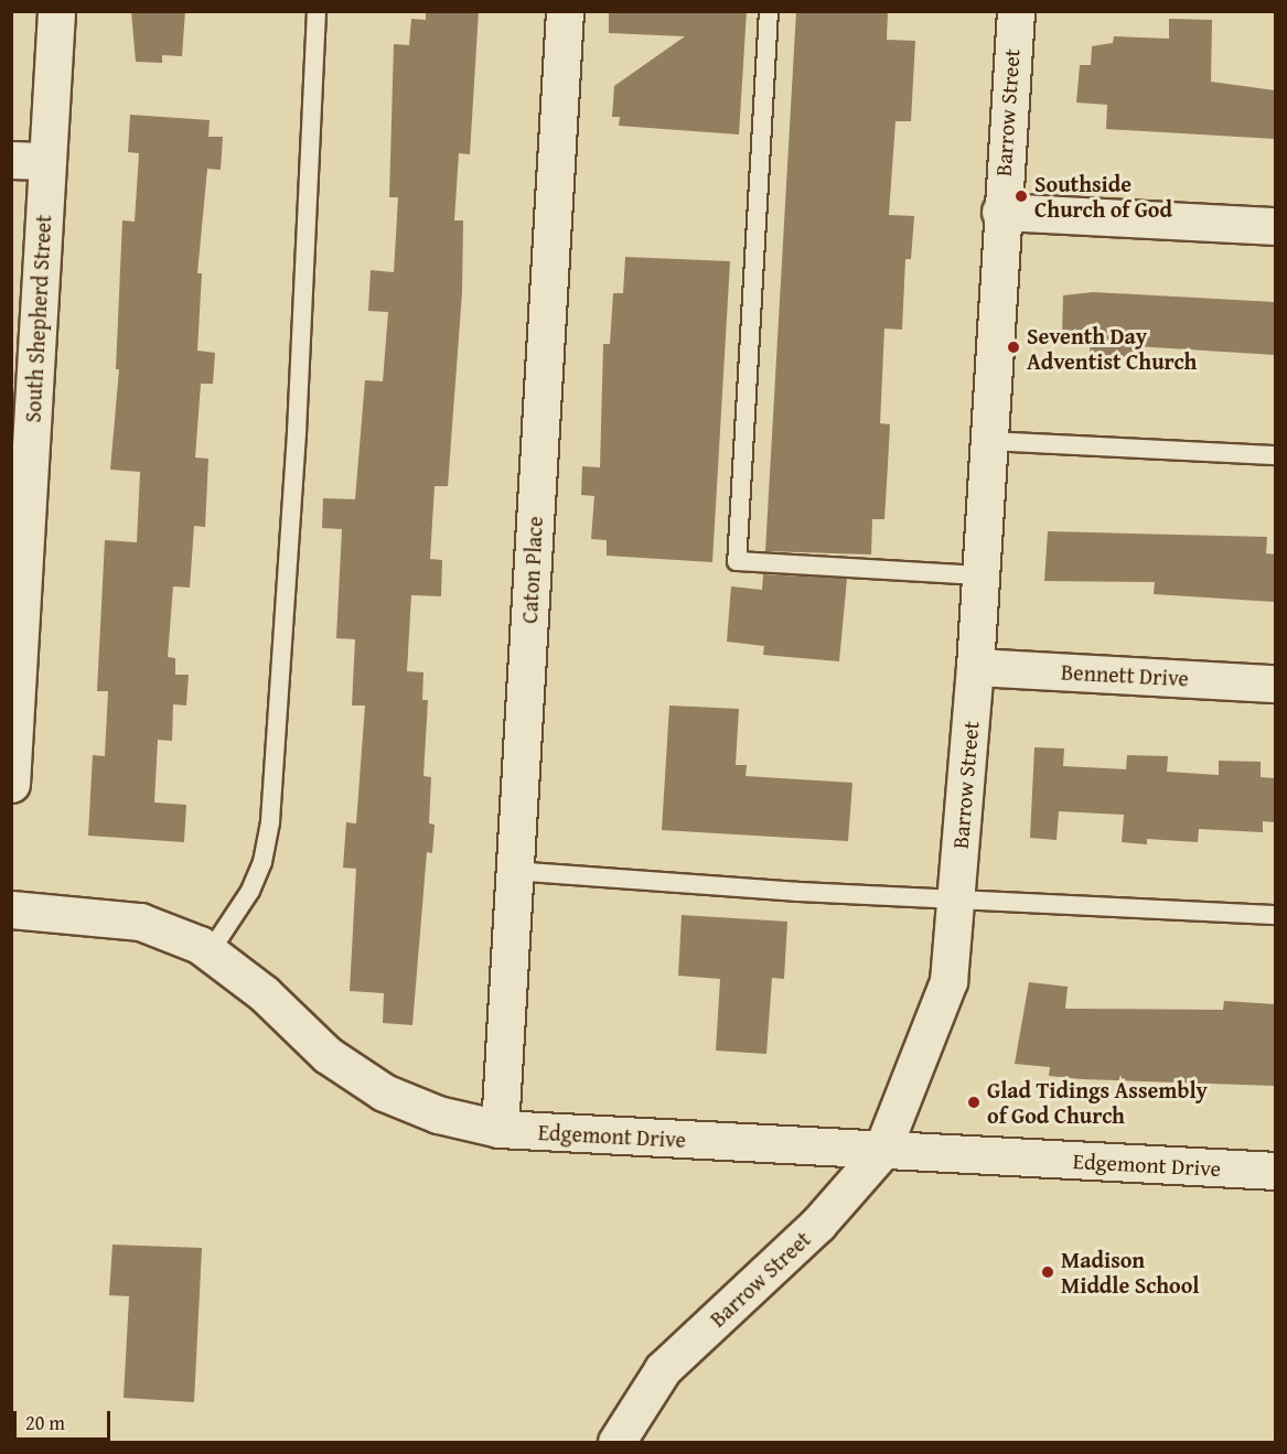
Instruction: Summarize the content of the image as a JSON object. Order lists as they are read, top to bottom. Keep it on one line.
{"streets":{"street":["Barrow Street","South Shepherd Street","Caton Place","Bennett Drive","Edgemont Drive"]},"crossings":[["Barrow Street","Bennett Drive"],["Barrow Street","Edgemont Drive"],["Caton Place","Edgemont Drive"]],"places":["Southside Church of God","Seventh Day Adventist Church","Glad Tidings Assembly of God Church","Madison Middle School"],"scale_bar":"20 m"}
